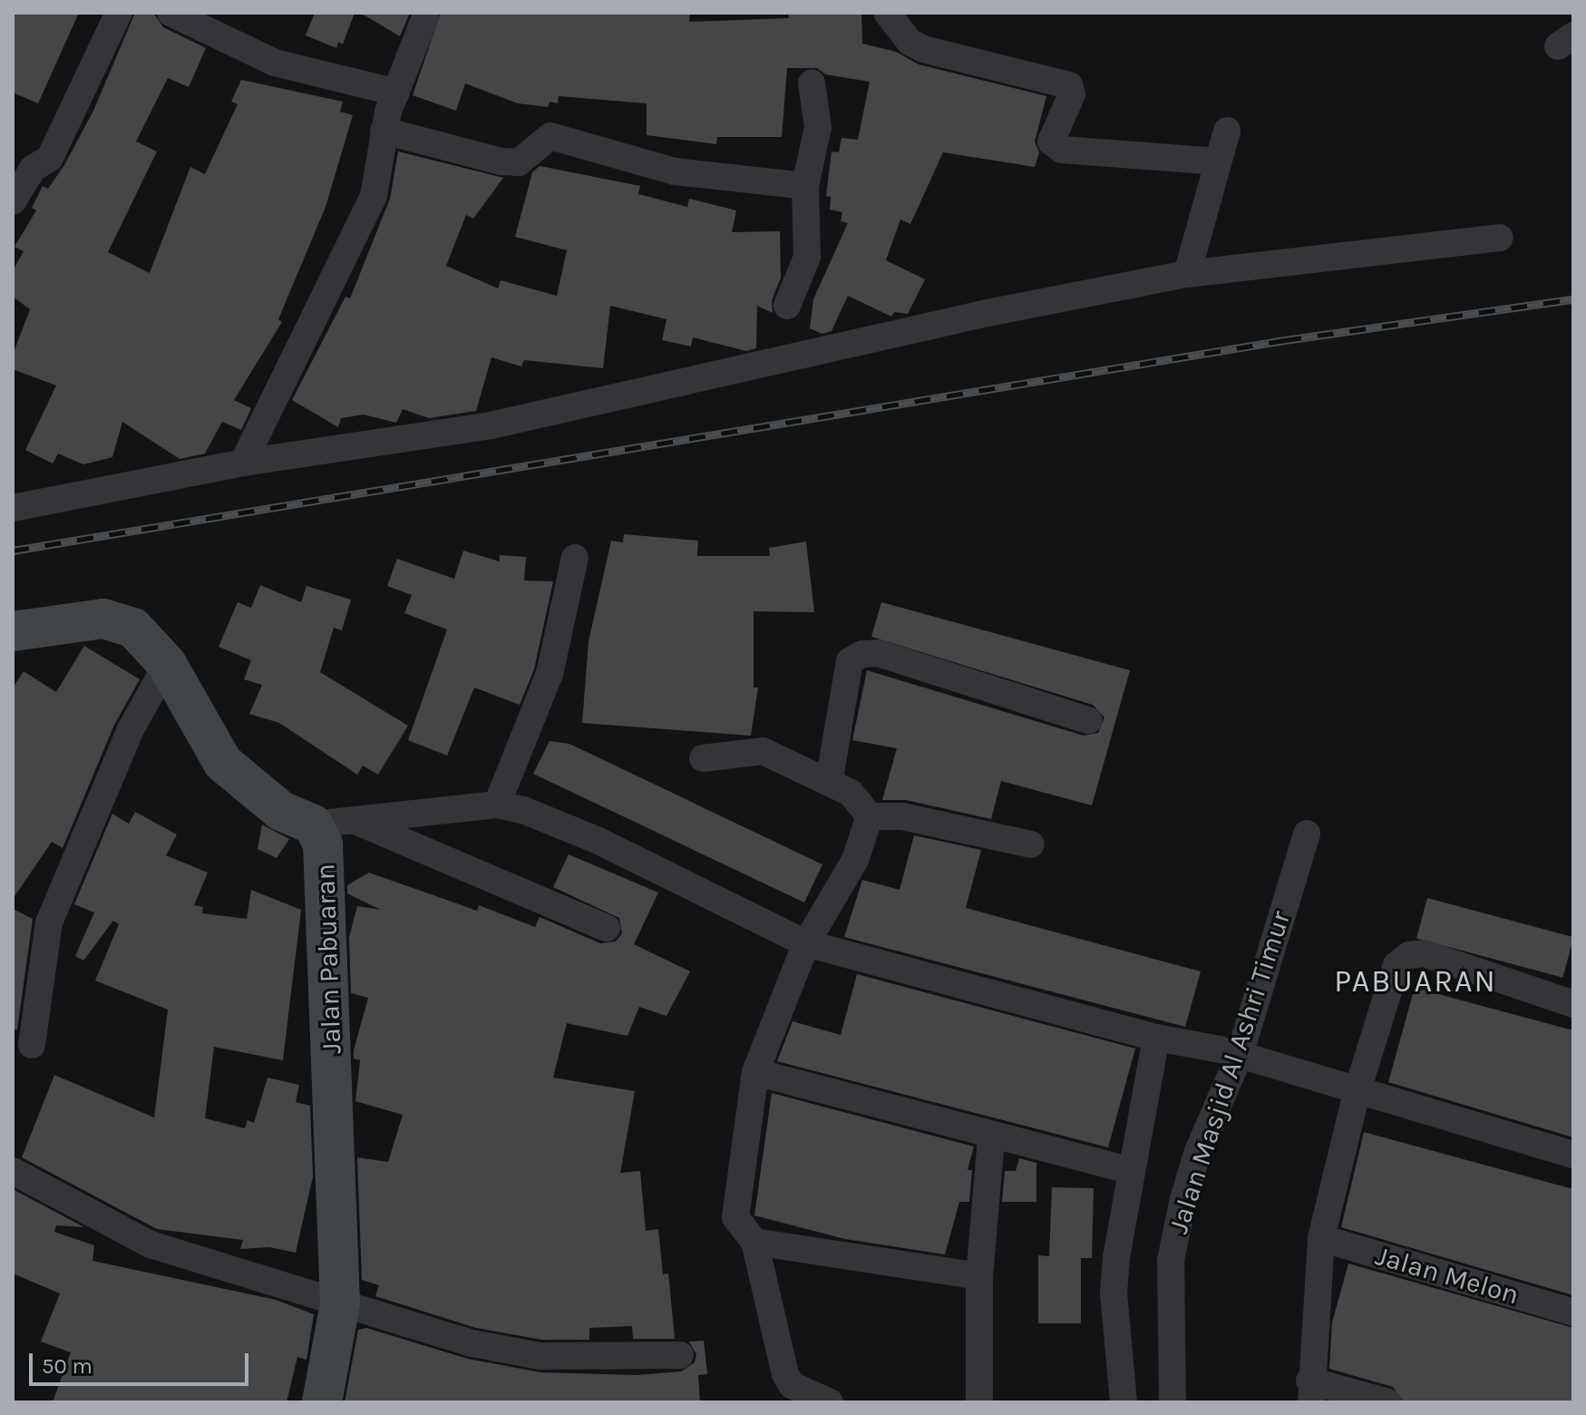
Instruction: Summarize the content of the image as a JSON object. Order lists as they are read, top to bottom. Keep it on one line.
{"streets":{"street":["Jalan Pabuaran","Jalan Masjid Al Ashri Timur","Jalan Melon"]},"districts":["PABUARAN"],"scale_bar":"50 m"}
